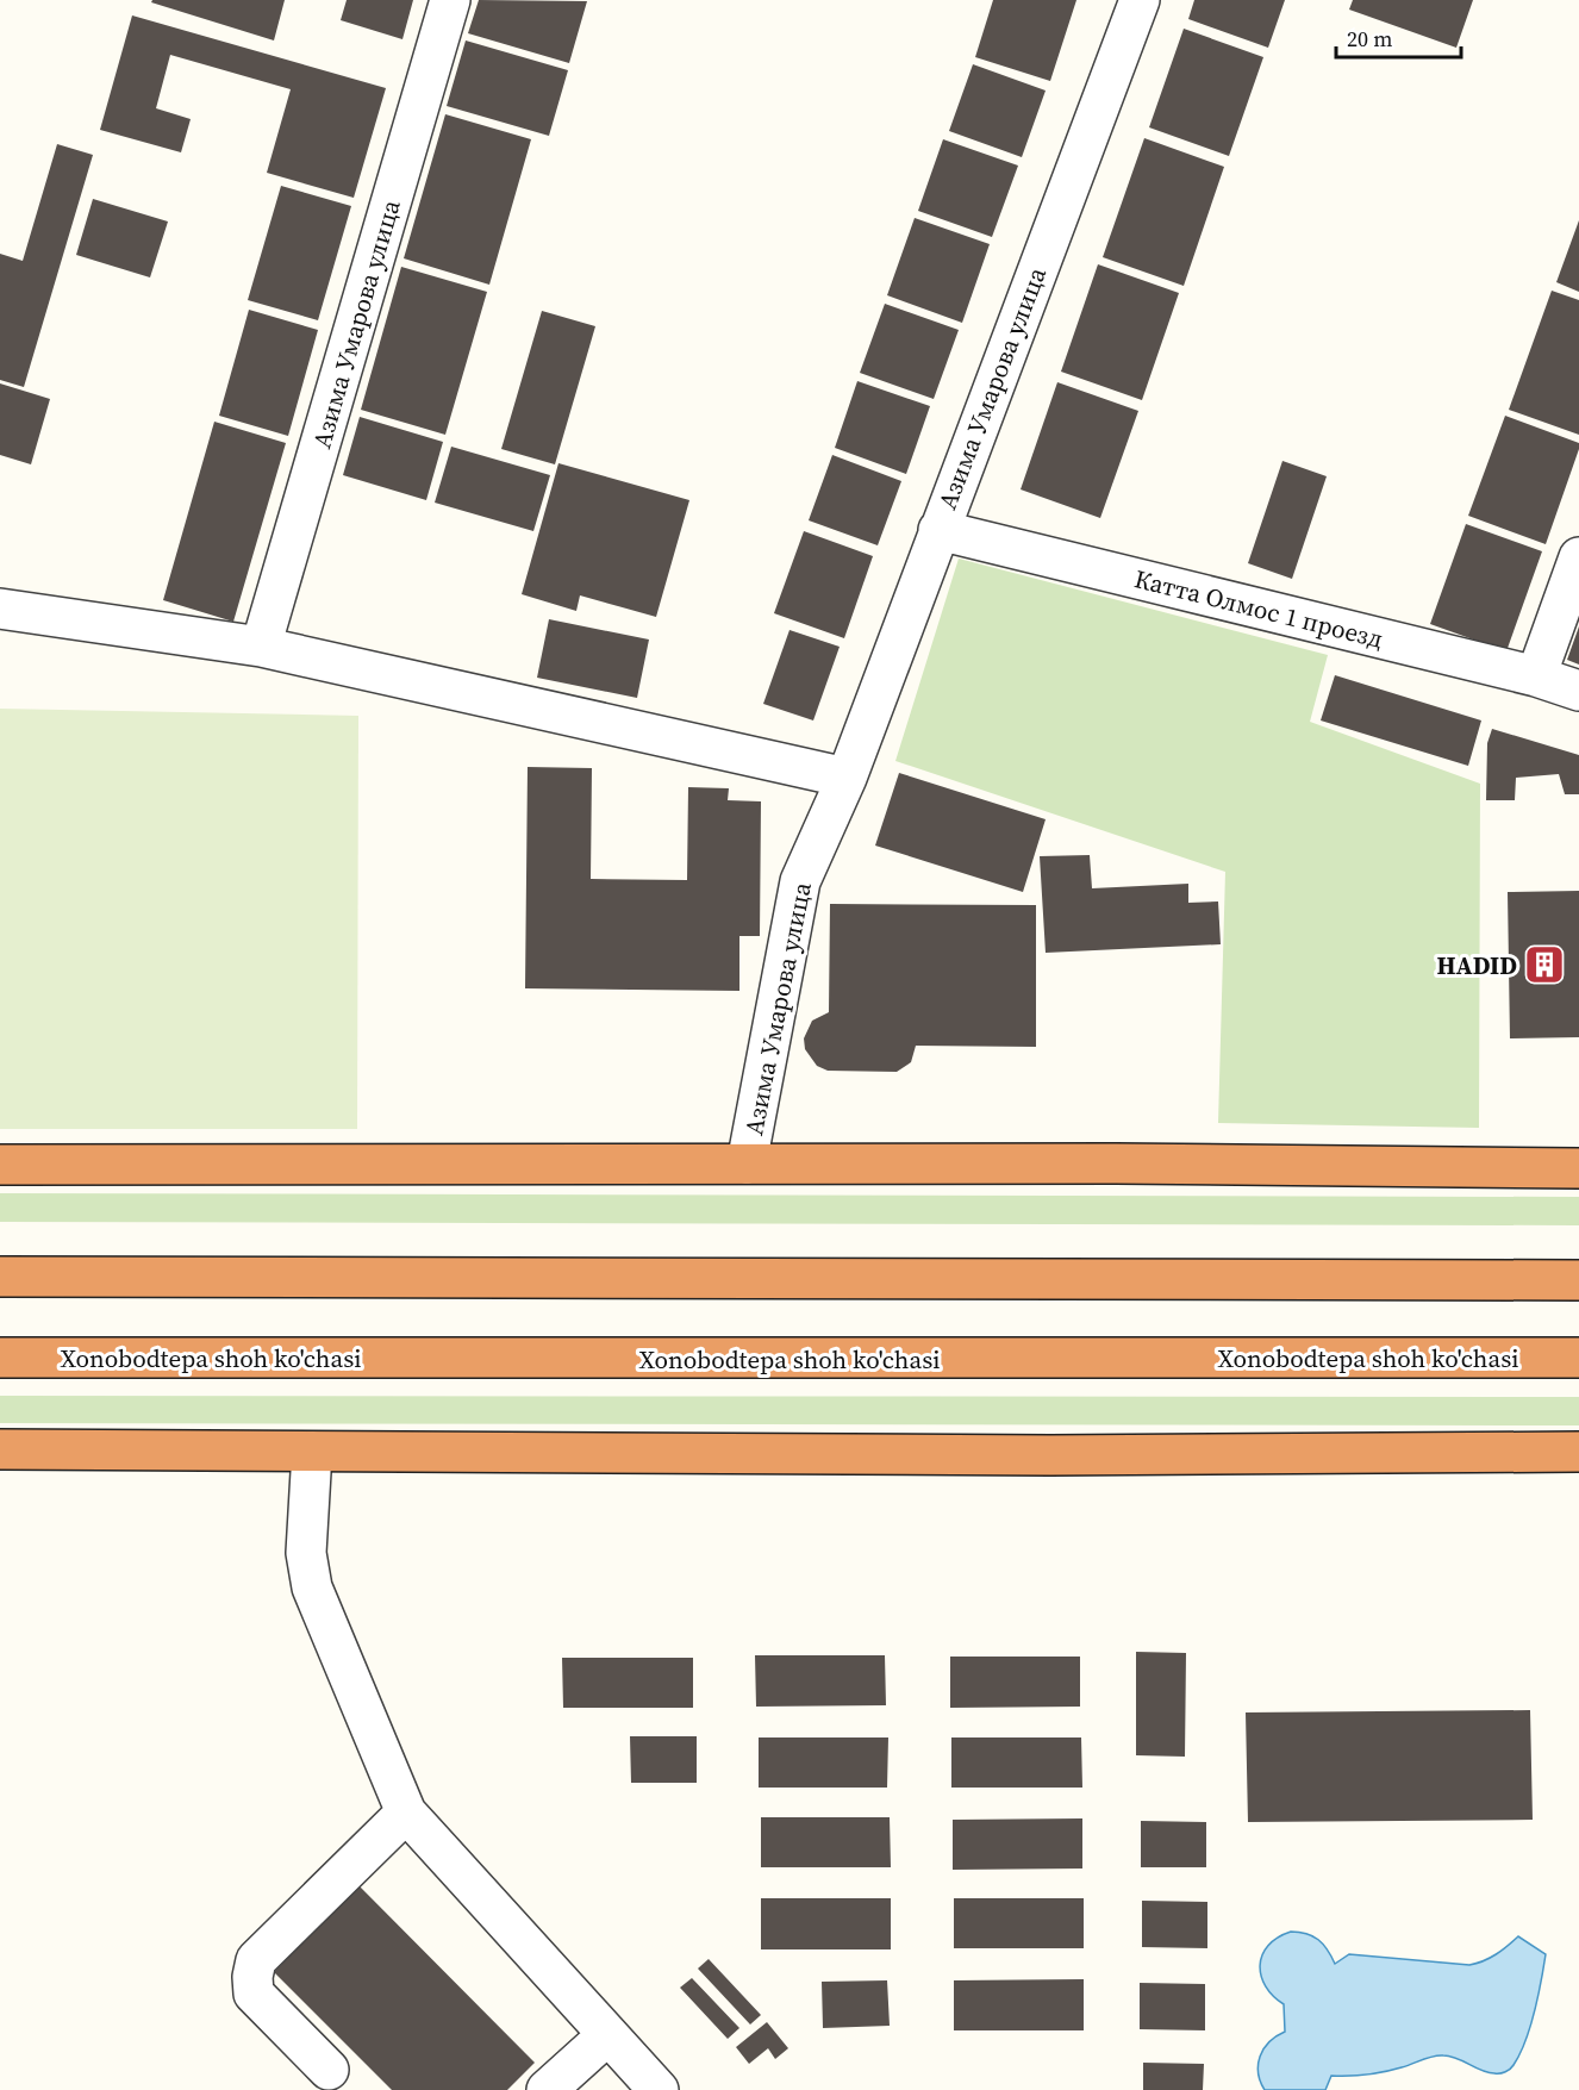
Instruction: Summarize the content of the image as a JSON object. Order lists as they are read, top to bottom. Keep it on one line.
{"streets":{"highway":["Xonobodtepa shoh ko'chasi"],"street":["Азима Умарова улица","Катта Олмос 1 проезд"]},"crossings":[["Азима Умарова улица","Катта Олмос 1 проезд"]],"places":{"building":["HADID"]},"scale_bar":"20 m"}
